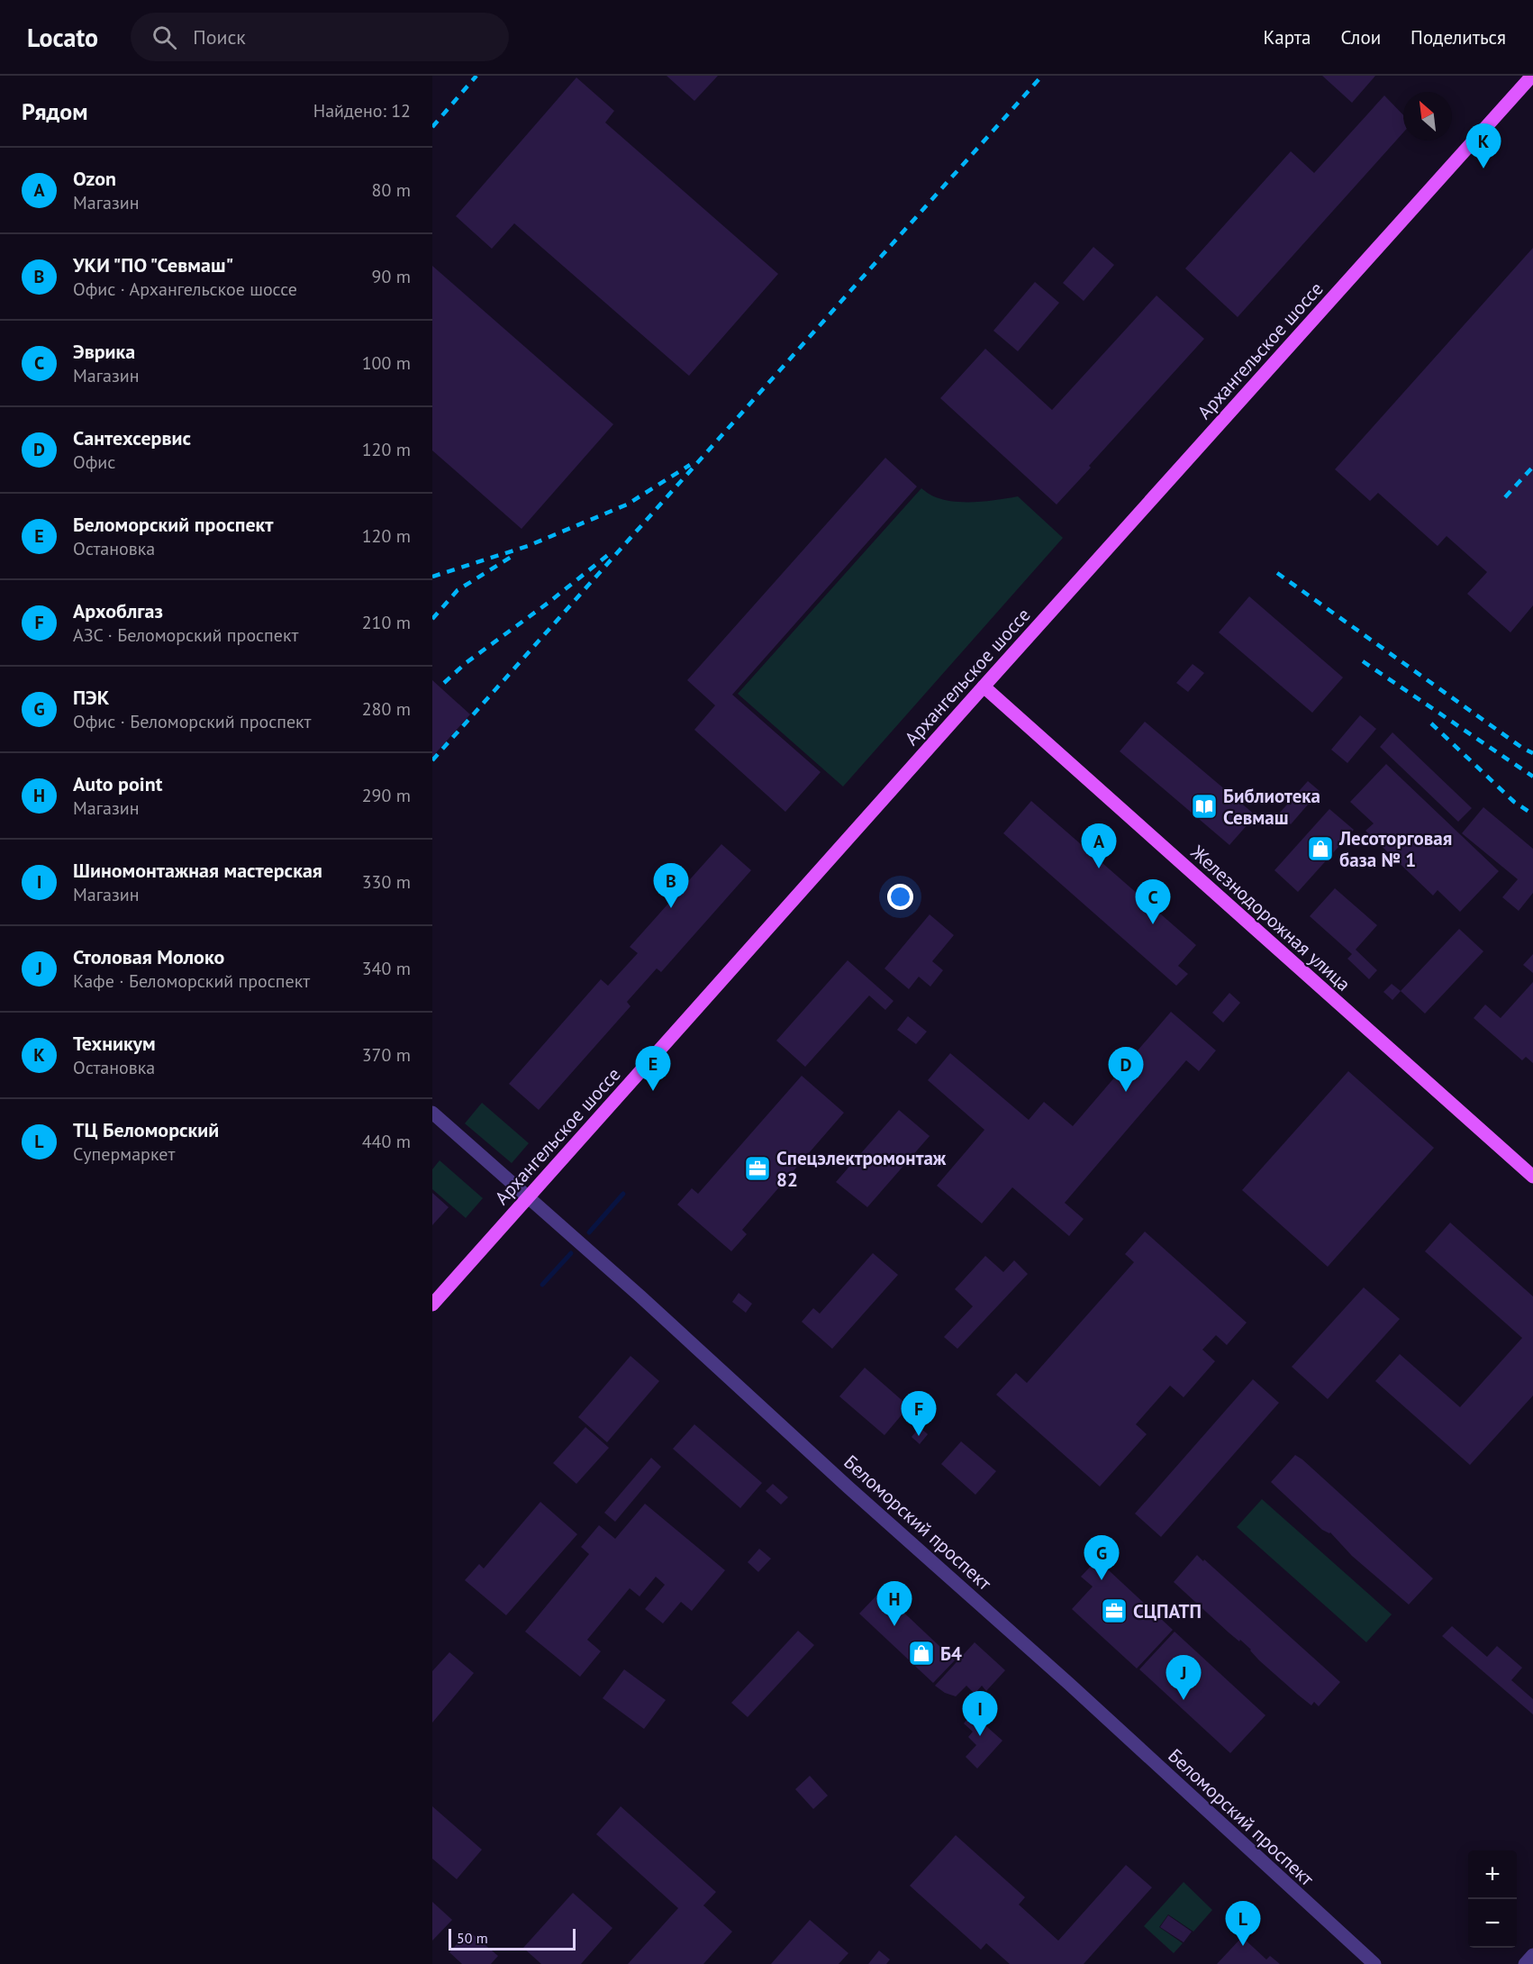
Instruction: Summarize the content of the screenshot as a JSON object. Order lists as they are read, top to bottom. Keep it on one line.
{"streets":{"main road":["Архангельское шоссе","Железнодорожная улица"],"street":["Беломорский проспект"]},"crossings":[["Архангельское шоссе","Железнодорожная улица"],["Архангельское шоссе","Беломорский проспект"]],"places":{"library":["Библиотека Севмаш"],"shop":["Лесоторговая база № 1","Б4"],"office":["Спецэлектромонтаж 82","СЦПАТП"]},"scale_bar":"50 m","north":"top left","page":{"header":"Locato","search":"Поиск","nav":["Карта","Слои","Поделиться"],"heading":["Рядом","Найдено: 12"],"pins":["K","A","B","C","E","D","F","G","H","J","I","L"],"list":[{"mark":"A","name":"Ozon","note":"Магазин","value":"80 m"},{"mark":"B","name":"УКИ \"ПО \"Севмаш\"","note":"Офис · Архангельское шоссе","value":"90 m"},{"mark":"C","name":"Эврика","note":"Магазин","value":"100 m"},{"mark":"D","name":"Сантехсервис","note":"Офис","value":"120 m"},{"mark":"E","name":"Беломорский проспект","note":"Остановка","value":"120 m"},{"mark":"F","name":"Архоблгаз","note":"АЗС · Беломорский проспект","value":"210 m"},{"mark":"G","name":"ПЭК","note":"Офис · Беломорский проспект","value":"280 m"},{"mark":"H","name":"Auto point","note":"Магазин","value":"290 m"},{"mark":"I","name":"Шиномонтажная мастерская","note":"Магазин","value":"330 m"},{"mark":"J","name":"Столовая Молоко","note":"Кафе · Беломорский проспект","value":"340 m"},{"mark":"K","name":"Техникум","note":"Остановка","value":"370 m"},{"mark":"L","name":"ТЦ Беломорский","note":"Супермаркет","value":"440 m"}],"map_buttons":["+","−"],"scale":"50 m"}}
